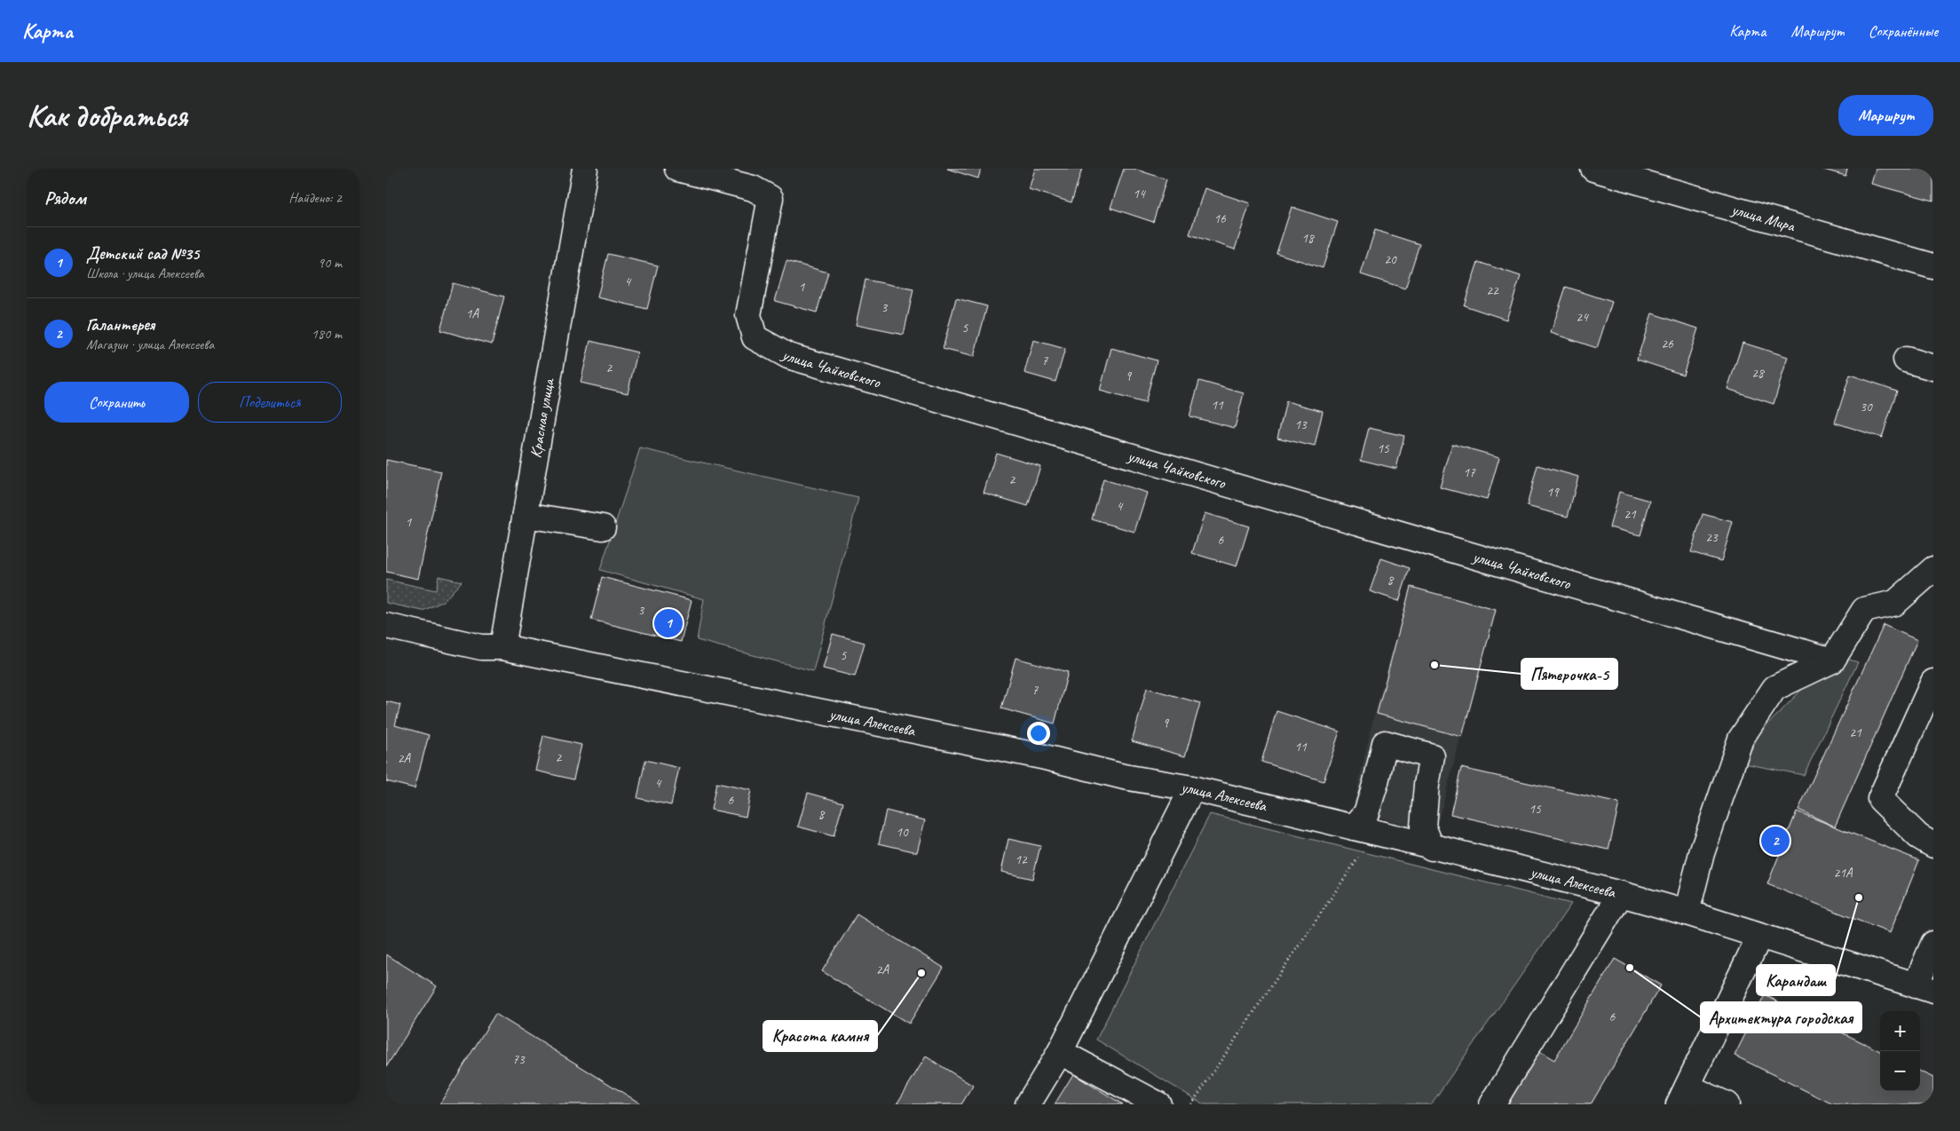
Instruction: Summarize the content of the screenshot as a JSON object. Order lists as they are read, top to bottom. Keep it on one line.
{"streets":{"street":["улица Мира","улица Чайковского","Красная улица","улица Алексеева"]},"crossings":[["Красная улица","улица Алексеева"]],"places":["Пятерочка-5","Карандаш","Архитектура городская","Красота камня"],"house_numbers":["14","16","18","20","4","1","22","3","1А","24","5","26","7","2","28","9","11","30","13","15","17","2","19","4","21","1","23","6","8","3","5","7","9","21","11","2","2А","4","6","15","8","10","12","21А","2А","6","73"],"page":{"header":"Карта","nav":["Карта","Маршрут","Сохранённые"],"buttons":["Маршрут",["Сохранить","Поделиться"]],"title":"Как добраться","heading":["Рядом","Найдено: 2"],"list":[{"mark":"1","name":"Детский сад №35","note":"Школа · улица Алексеева","value":"90 m"},{"mark":"2","name":"Галантерея","note":"Магазин · улица Алексеева","value":"180 m"}],"pins":["1","2"],"map_buttons":["+","−"]}}
